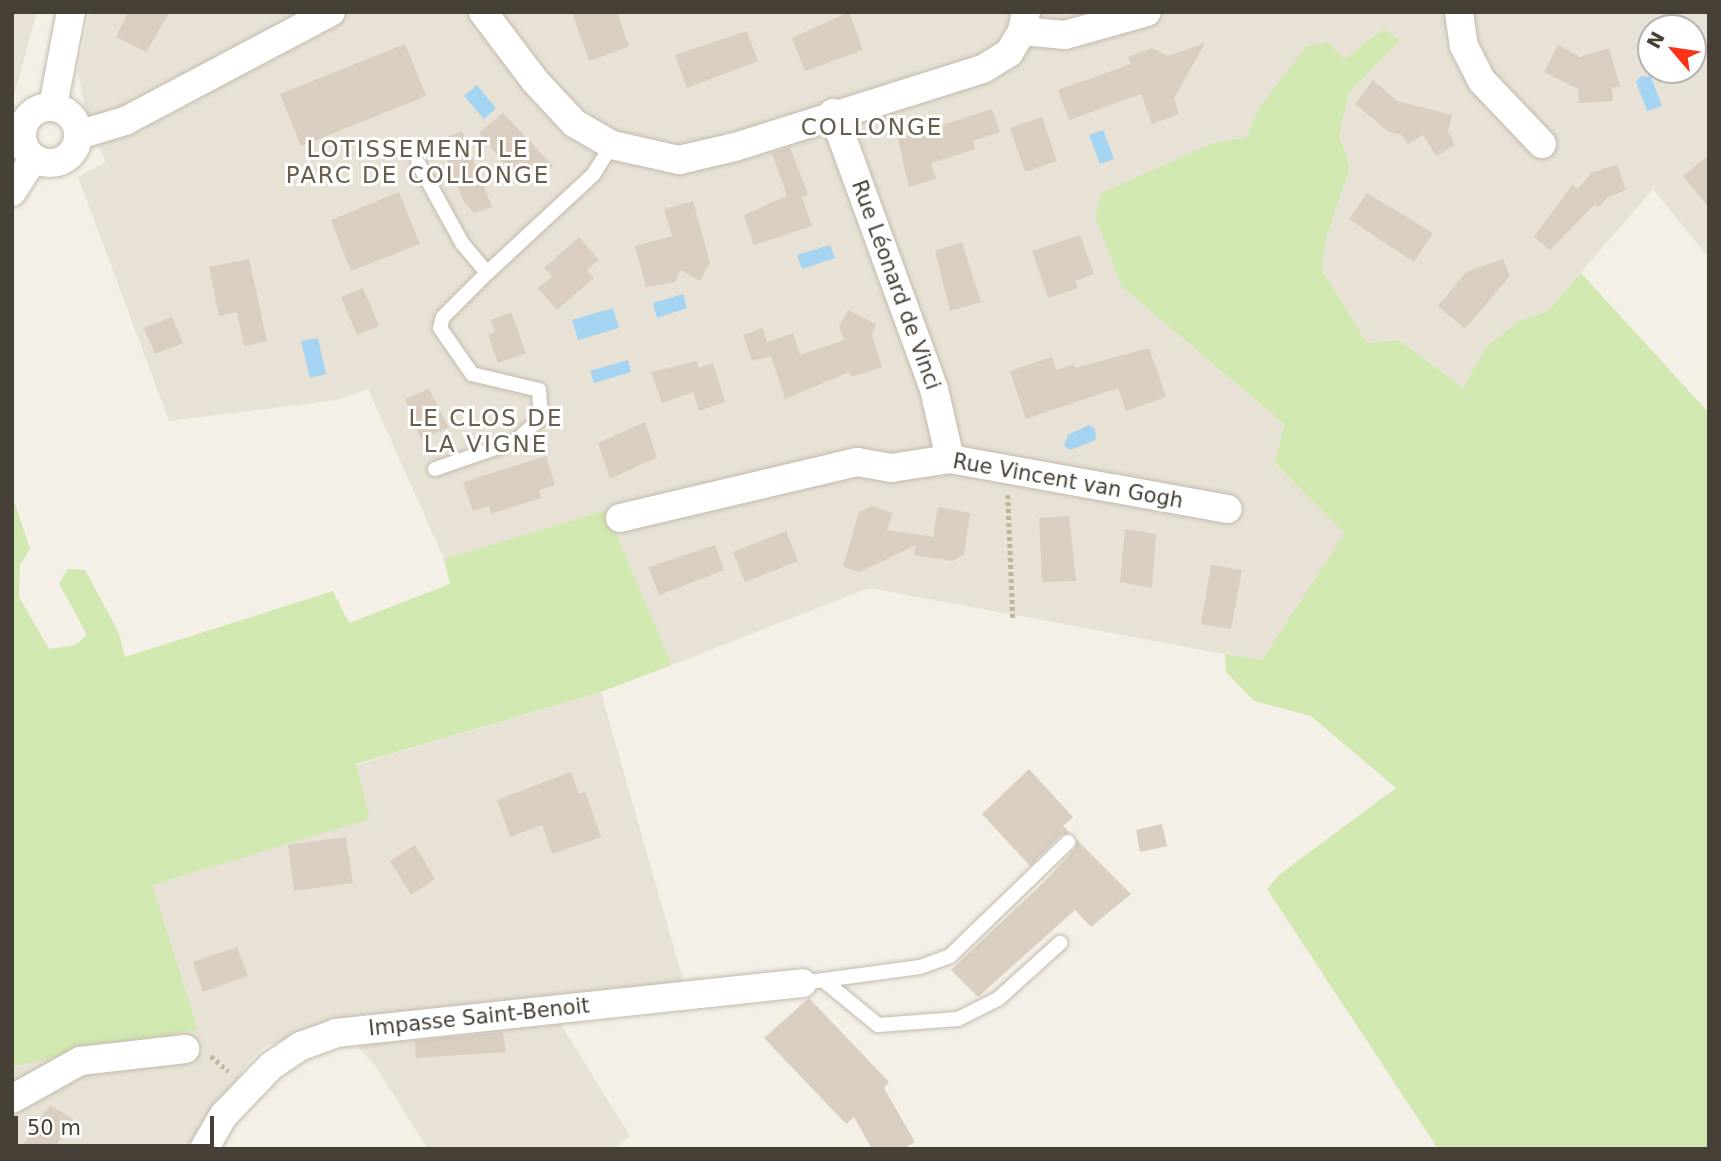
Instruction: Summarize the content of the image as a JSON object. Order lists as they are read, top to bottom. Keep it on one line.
{"streets":{"street":["Rue Léonard de Vinci","Rue Vincent van Gogh","Impasse Saint-Benoit"]},"crossings":[["Rue Léonard de Vinci","Rue Vincent van Gogh"]],"districts":["COLLONGE","LOTISSEMENT LE PARC DE COLLONGE","LE CLOS DE LA VIGNE"],"scale_bar":"50 m","north":"top left"}
